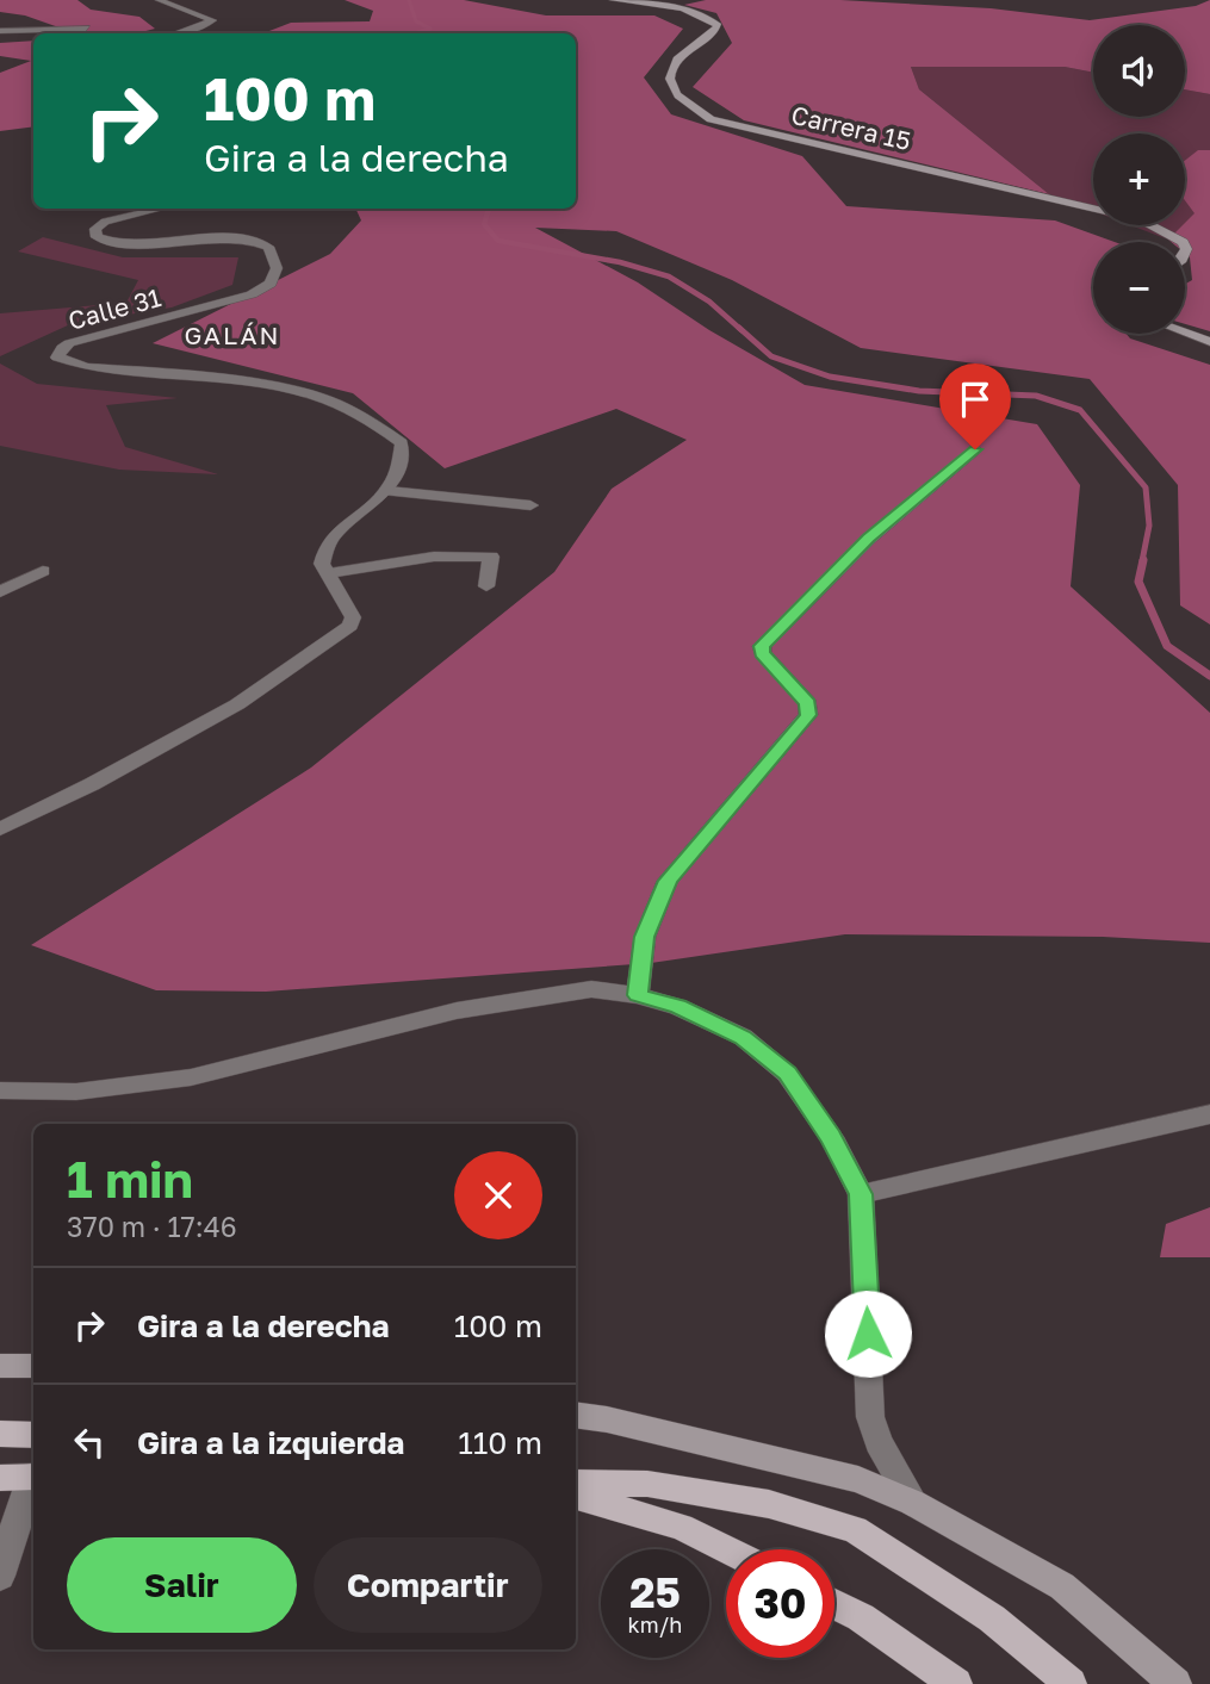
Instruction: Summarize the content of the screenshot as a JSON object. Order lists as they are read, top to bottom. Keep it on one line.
{"streets":{"main road":["Carrera 15"],"street":["Calle 31"]},"districts":["GALÁN"],"page":{"map_buttons":["+","−"],"turn":["100 m","Gira a la derecha"],"heading":["1 min","370 m · 17:46"],"list":[{"name":"Gira a la derecha","value":"100 m"},{"name":"Gira a la izquierda","value":"110 m"}],"buttons":["Salir","Compartir"],"speed":"25 km/h","limit":"30"}}
